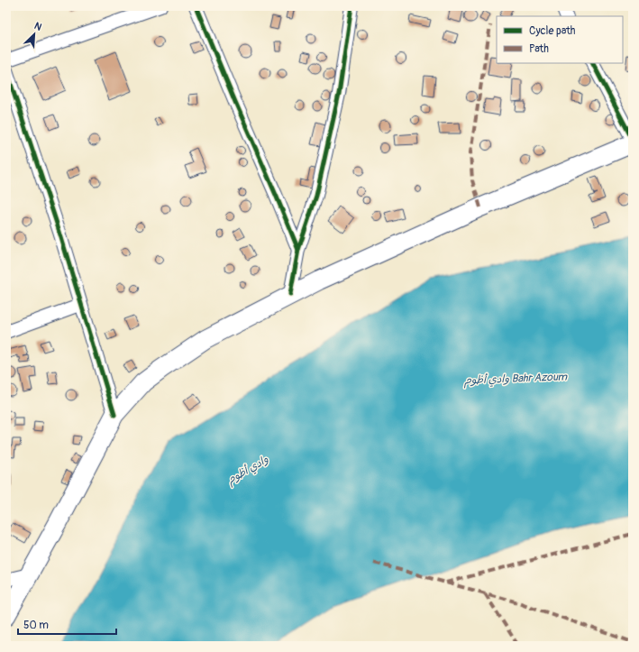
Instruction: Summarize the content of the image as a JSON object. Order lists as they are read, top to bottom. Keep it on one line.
{"water":["وادي أظوم Bahr Azoum","وادي أظوم"],"legend":["Cycle path","Path"],"scale_bar":"50 m","north":"top right"}
